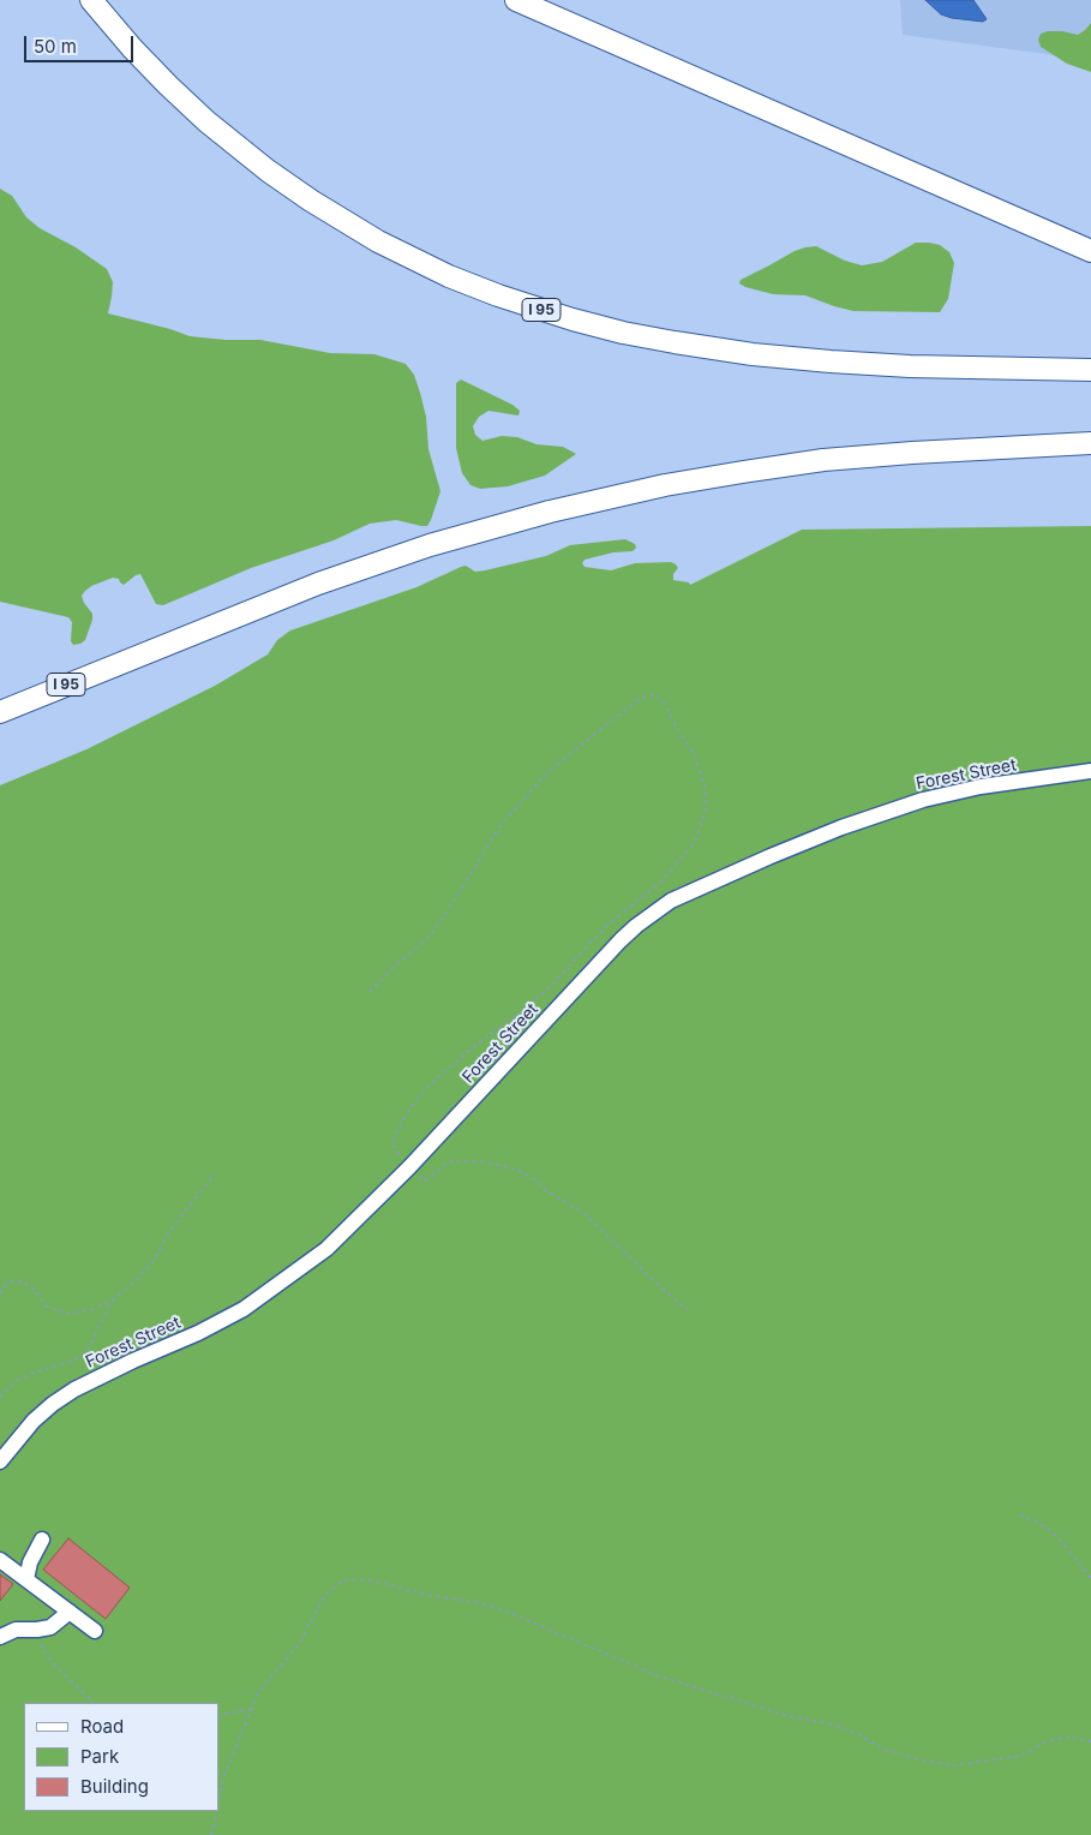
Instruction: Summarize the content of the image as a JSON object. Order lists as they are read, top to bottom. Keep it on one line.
{"streets":{"highway":["I 95"],"street":["Forest Street"]},"legend":["Road","Park","Building"],"scale_bar":"50 m"}
